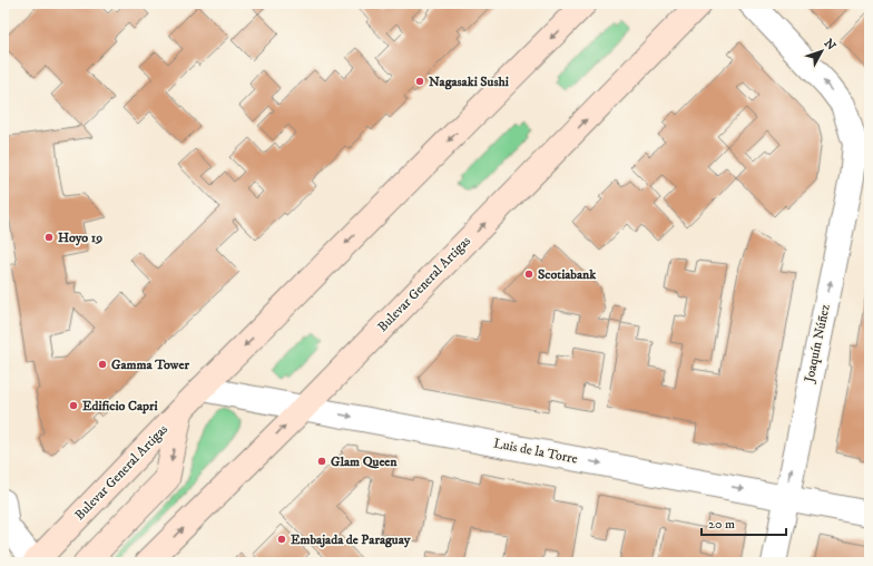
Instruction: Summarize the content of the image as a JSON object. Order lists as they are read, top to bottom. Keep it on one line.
{"streets":{"main road":["Bulevar General Artigas"],"street":["Joaquín Núñez","Luis de la Torre"]},"crossings":[["Bulevar General Artigas","Luis de la Torre"],["Joaquín Núñez","Luis de la Torre"]],"one_way":["Joaquín Núñez","Luis de la Torre"],"places":["Nagasaki Sushi","Hoyo 19","Scotiabank","Gamma Tower","Edificio Capri","Glam Queen","Embajada de Paraguay"],"scale_bar":"20 m","north":"top right"}
